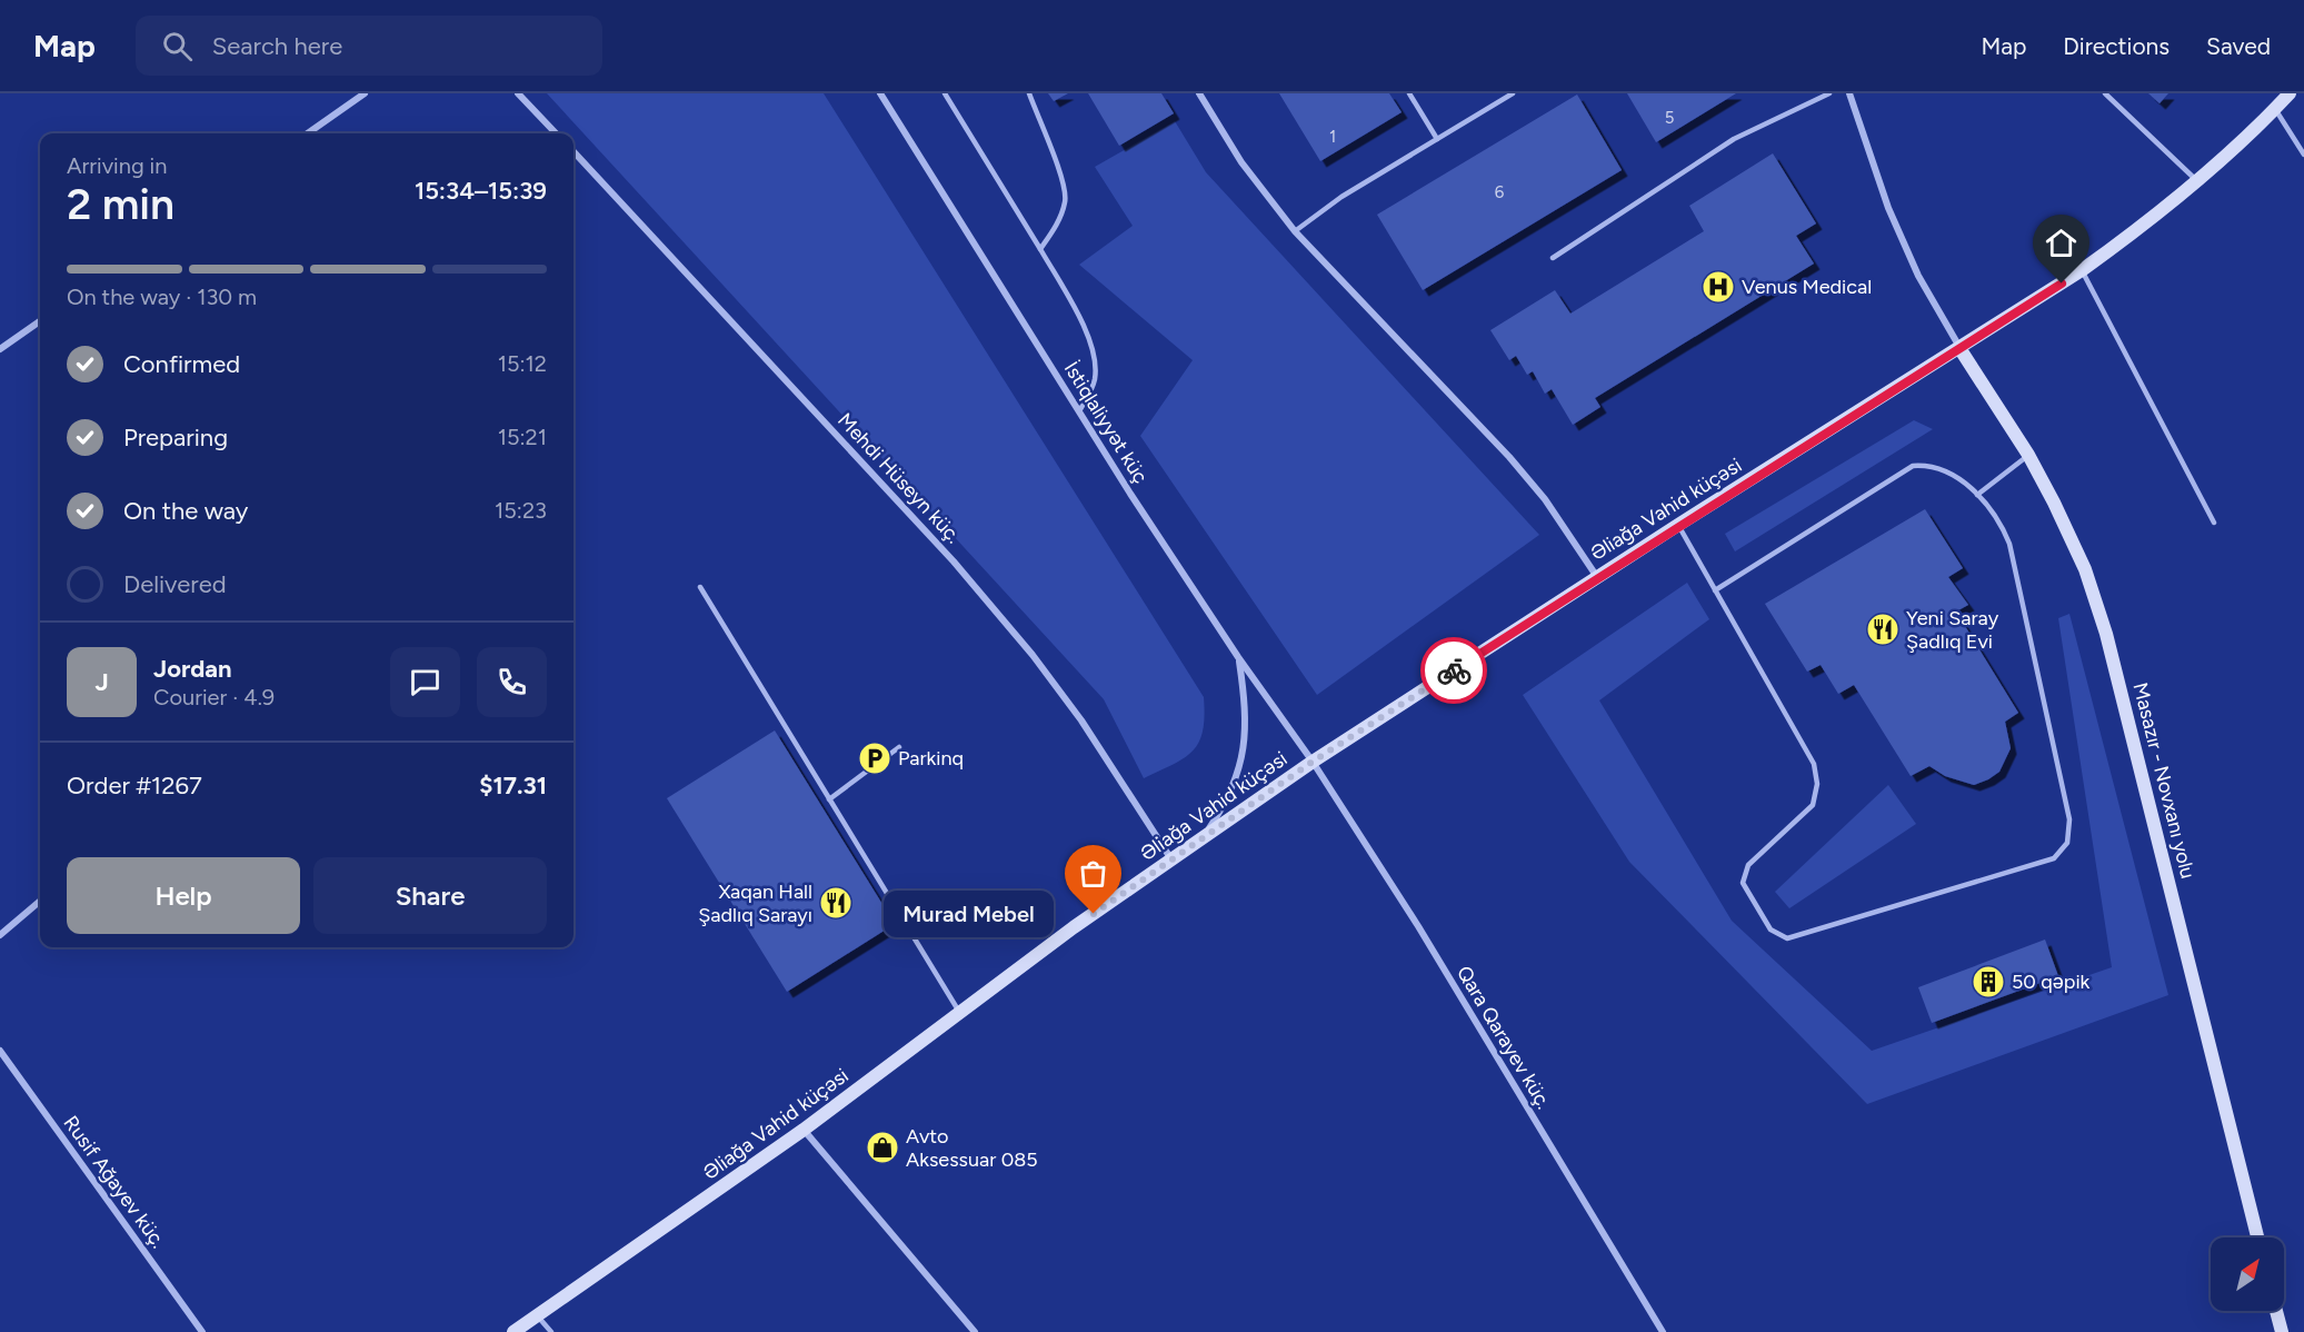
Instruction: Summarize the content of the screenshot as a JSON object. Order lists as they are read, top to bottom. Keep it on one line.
{"streets":{"main road":["Əliağa Vahid küçəsi","Masazır - Novxanı yolu"],"street":["İstiqlaliyyət küç","Mehdi Hüseyn küç.","Qara Qarayev küç.","Rusif Ağayev küç."]},"crossings":[["İstiqlaliyyət küç","Əliağa Vahid küçəsi"],["İstiqlaliyyət küç","Qara Qarayev küç."],["Mehdi Hüseyn küç.","Əliağa Vahid küçəsi"],["Əliağa Vahid küçəsi","Masazır - Novxanı yolu"],["Əliağa Vahid küçəsi","Qara Qarayev küç."]],"places":{"hospital":["Venus Medical"],"restaurant":["Yeni Saray Şadlıq Evi","Xaqan Hall Şadlıq Sarayı"],"parking":["Parkinq"],"other":["Murad Mebel"],"building":["50 qəpik"],"shop":["Avto Aksessuar 085"]},"house_numbers":["5","1","6"],"north":"top right","page":{"header":"Map","search":"Search here","nav":["Map","Directions","Saved"],"heading":["2 min","Arriving in","15:34–15:39"],"panel":["Jordan","Courier · 4.9","Order #1267","$17.31"],"bar":"On the way · 130 m","list":[["Confirmed","15:12"],["Preparing","15:21"],["On the way","15:23"],"Delivered"],"round":"J","buttons":["Help","Share"],"bubble":"Murad Mebel"}}
